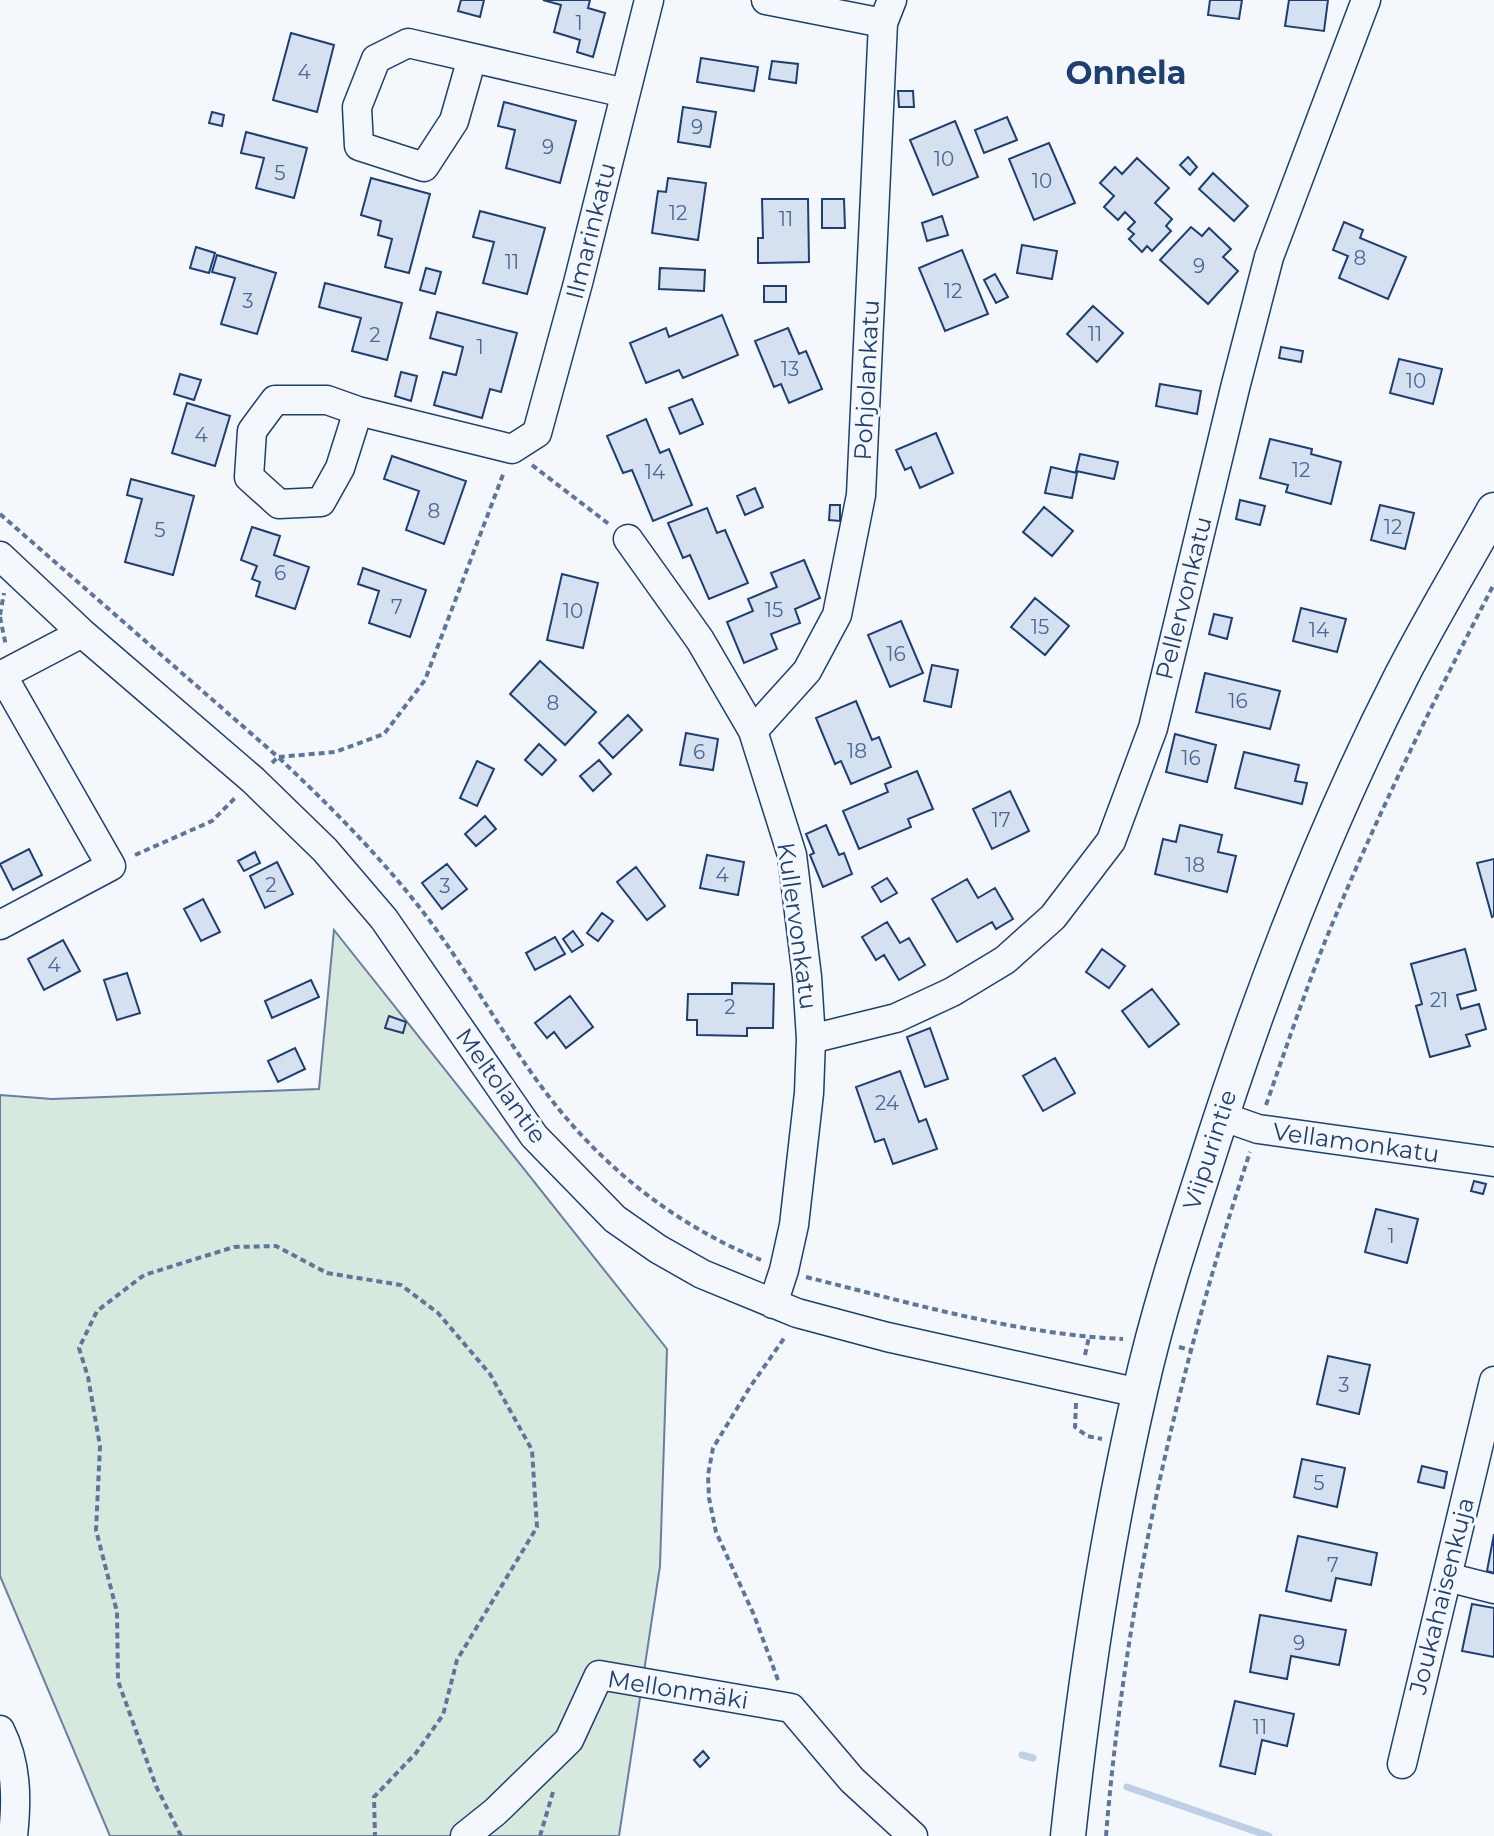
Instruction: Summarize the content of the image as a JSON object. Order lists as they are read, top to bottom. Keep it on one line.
{"streets":{"main road":["Viipurintie"],"street":["Ilmarinkatu","Pohjolankatu","Pellervonkatu","Kullervonkatu","Meltolantie","Vellamonkatu","Joukahaisenkuja","Mellonmäki"]},"crossings":[["Pohjolankatu","Kullervonkatu"],["Pellervonkatu","Kullervonkatu"],["Kullervonkatu","Meltolantie"],["Meltolantie","Viipurintie"],["Vellamonkatu","Viipurintie"]],"districts":["Onnela"],"house_numbers":["1","4","9","9","10","5","10","12","11","8","11","9","12","3","11","2","1","13","10","4","12","14","8","12","5","6","7","15","10","15","14","16","16","8","18","6","16","17","18","4","2","3","4","21","2","24","1","3","5","7","9","11"]}
